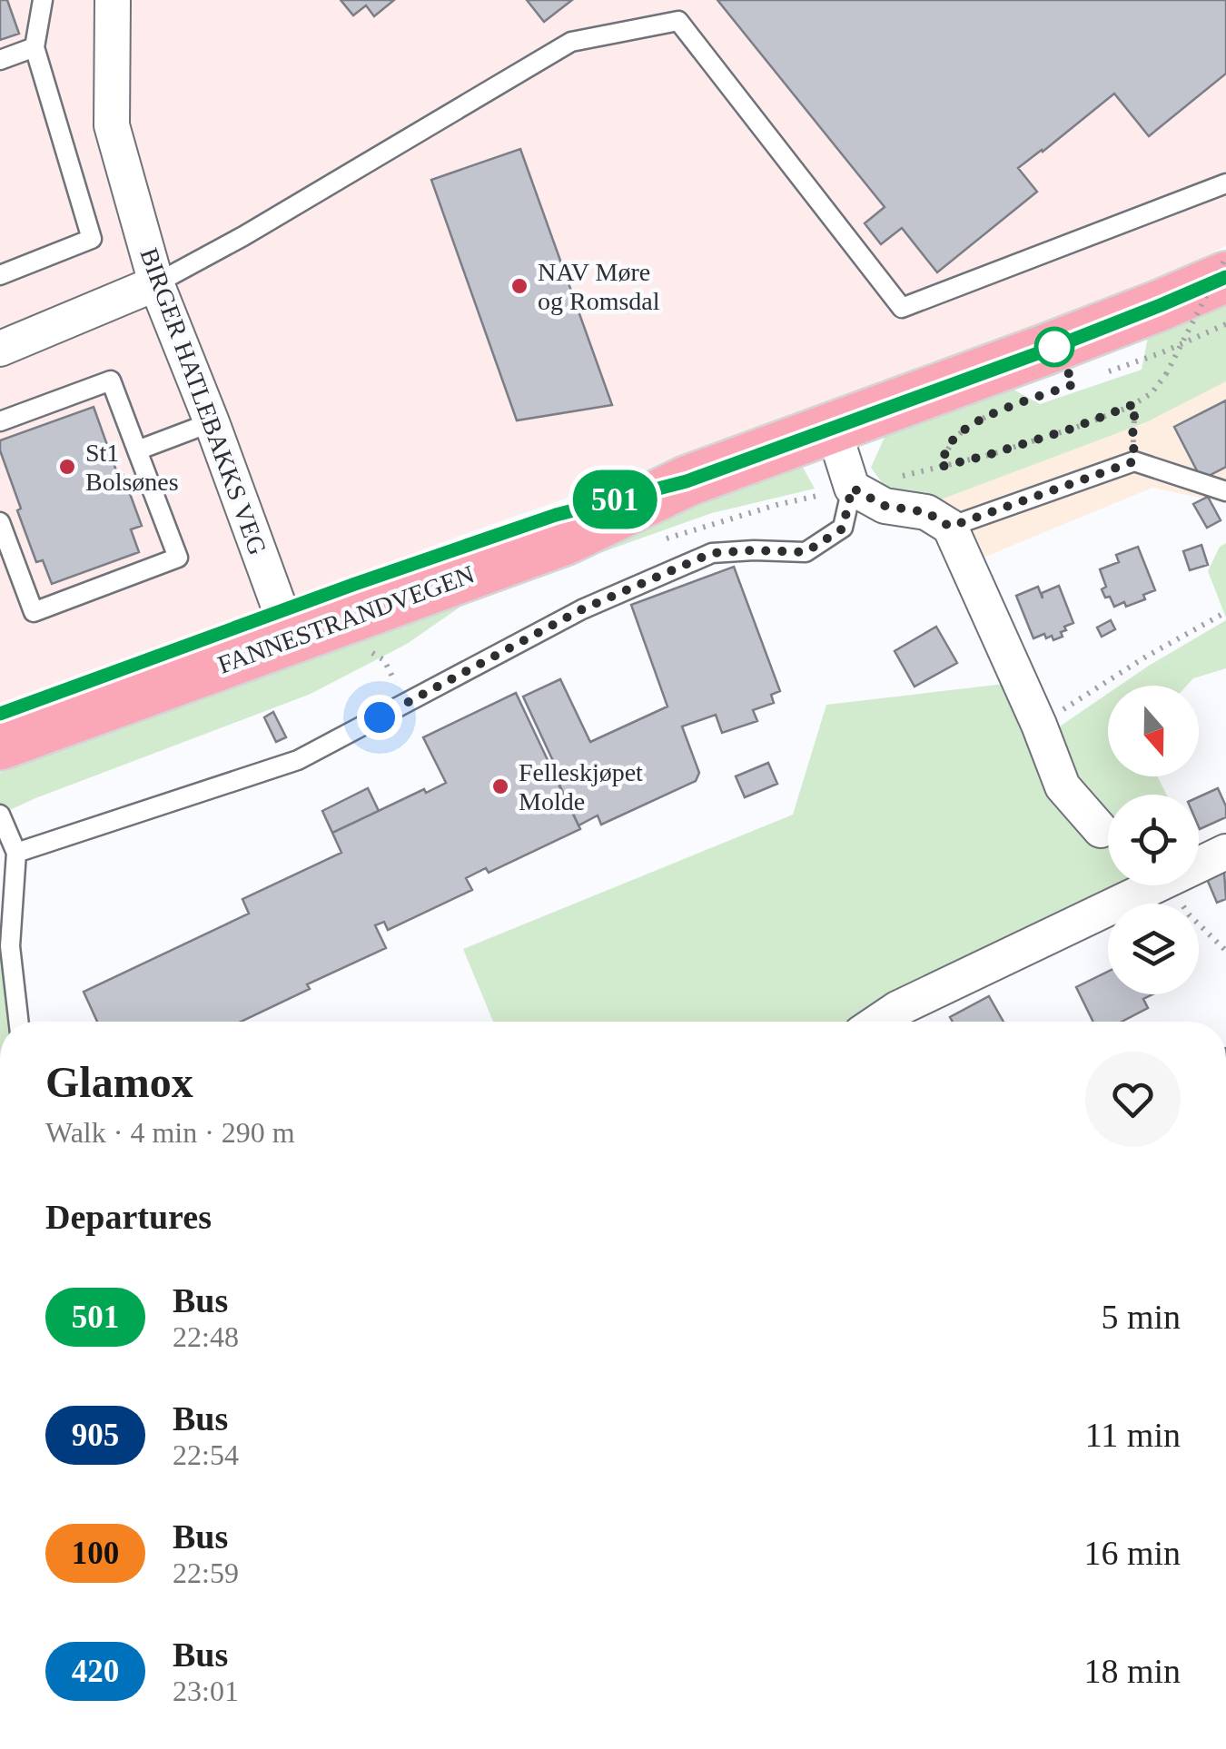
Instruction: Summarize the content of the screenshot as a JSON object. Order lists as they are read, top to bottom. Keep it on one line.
{"streets":{"highway":["FANNESTRANDVEGEN"],"street":["BIRGER HATLEBAKKS VEG"]},"crossings":[["BIRGER HATLEBAKKS VEG","FANNESTRANDVEGEN"]],"places":["NAV Møre og Romsdal","St1 Bolsønes","Felleskjøpet Molde"],"lines":["bus line 501"],"north":"bottom","page":{"on_map":"501","heading":[["Glamox","Walk · 4 min · 290 m"],"Departures"],"list":[{"mark":"501","name":"Bus","note":"22:48","value":"5 min"},{"mark":"905","name":"Bus","note":"22:54","value":"11 min"},{"mark":"100","name":"Bus","note":"22:59","value":"16 min"},{"mark":"420","name":"Bus","note":"23:01","value":"18 min"}]}}
